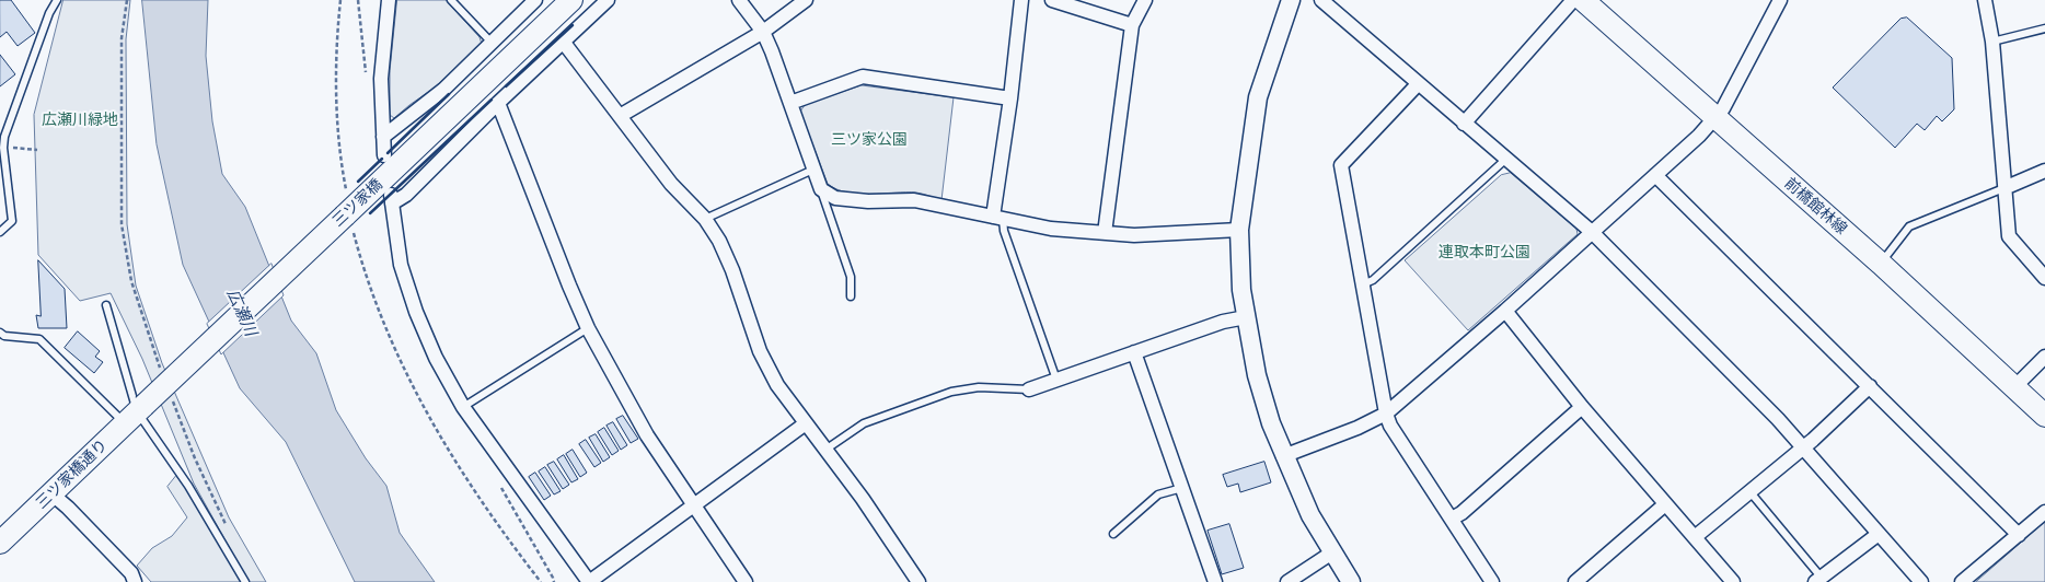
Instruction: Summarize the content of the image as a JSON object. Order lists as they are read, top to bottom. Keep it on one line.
{"streets":{"main road":["三ツ家橋","前橋館林線","三ツ家橋通り"]},"crossings":[["三ツ家橋","三ツ家橋通り"]],"water":["広瀬川"],"parks":["広瀬川緑地","三ツ家公園","連取本町公園"]}
